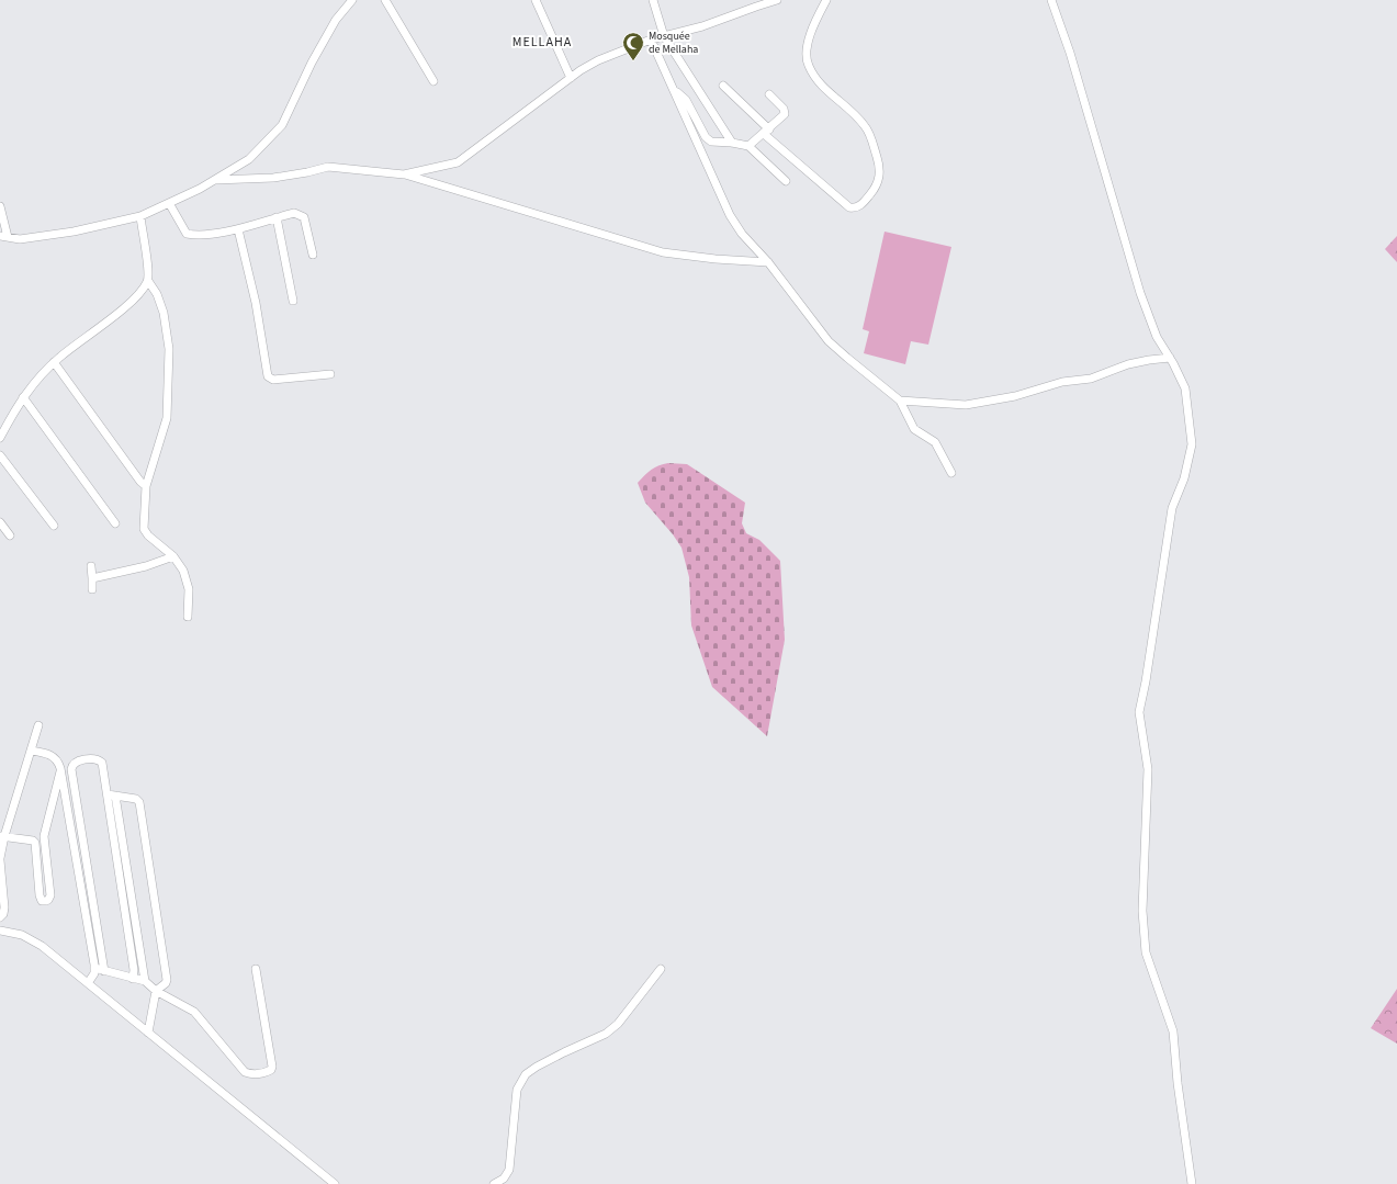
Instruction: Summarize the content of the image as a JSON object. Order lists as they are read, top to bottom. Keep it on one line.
{"districts":["MELLAHA"],"places":{"mosque":["Mosquée de Mellaha"]}}
